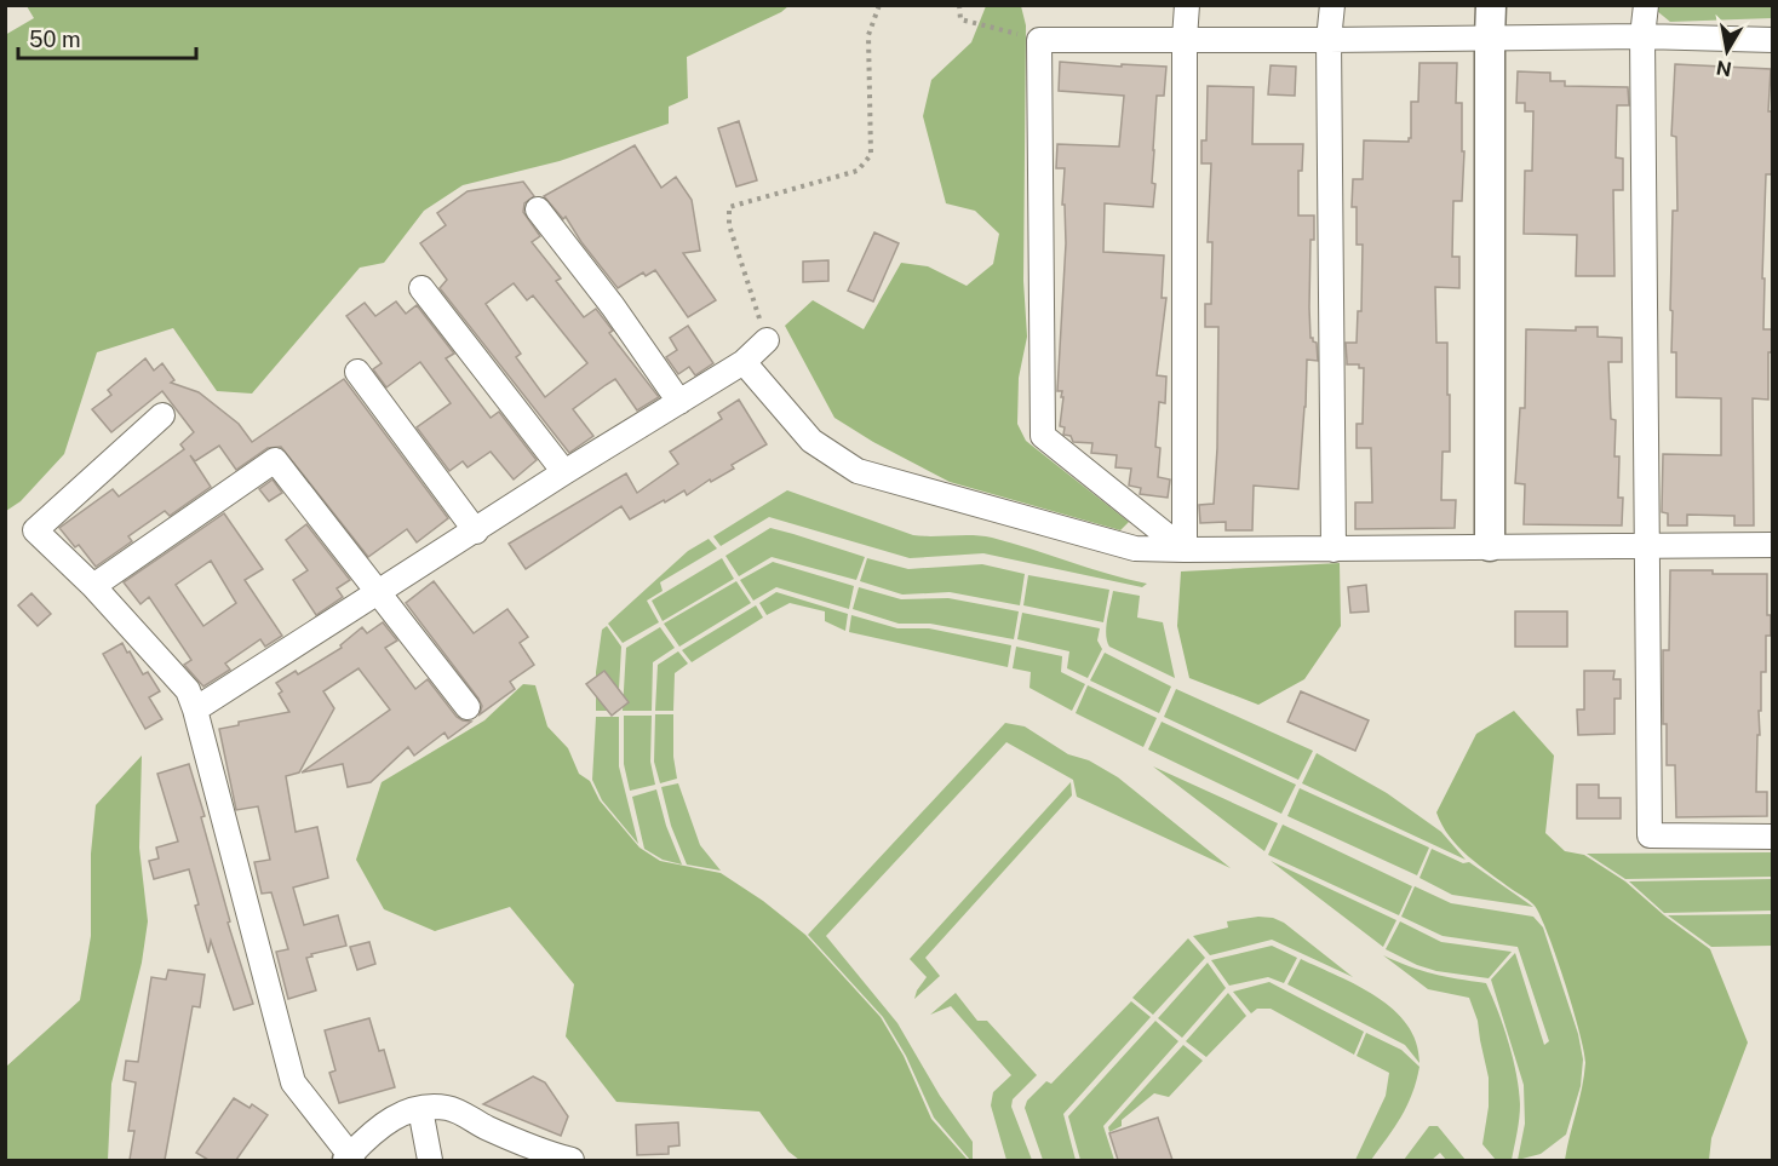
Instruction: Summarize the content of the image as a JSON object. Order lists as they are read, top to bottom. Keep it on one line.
{"scale_bar":"50 m","north":"bottom"}
